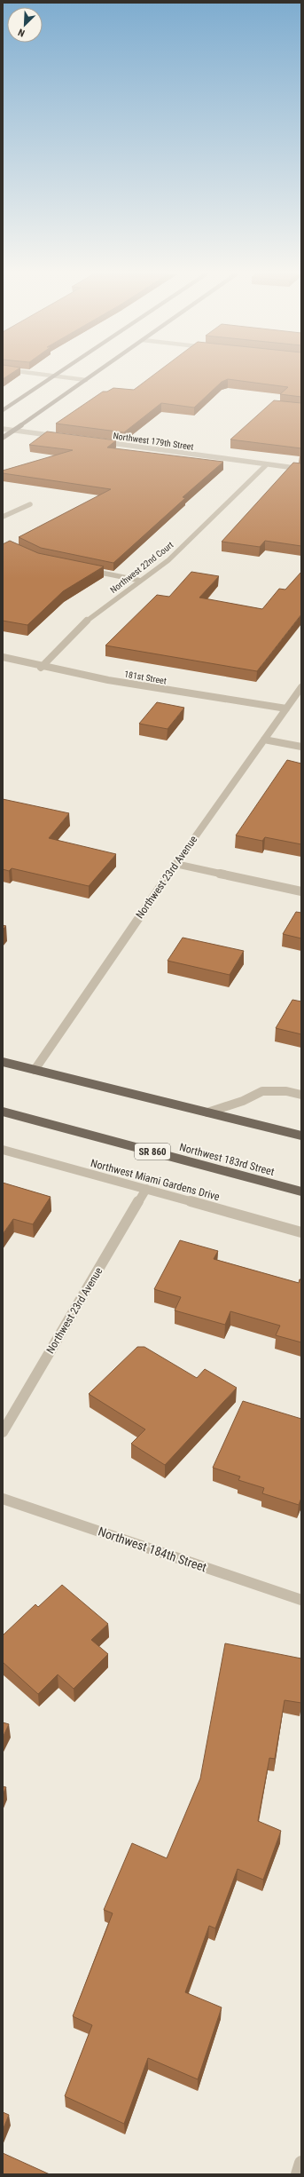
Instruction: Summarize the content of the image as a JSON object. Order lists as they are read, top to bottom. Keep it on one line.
{"streets":{"main road":["SR 860","Northwest 183rd Street"],"street":["Northwest 179th Street","Northwest 22nd Court","181st Street","Northwest 23rd Avenue","Northwest Miami Gardens Drive","Northwest 184th Street"]},"crossings":[["Northwest 179th Street","Northwest 22nd Court"],["Northwest 22nd Court","181st Street"],["181st Street","Northwest 23rd Avenue"],["Northwest 23rd Avenue","Northwest Miami Gardens Drive"]],"north":"bottom left"}
